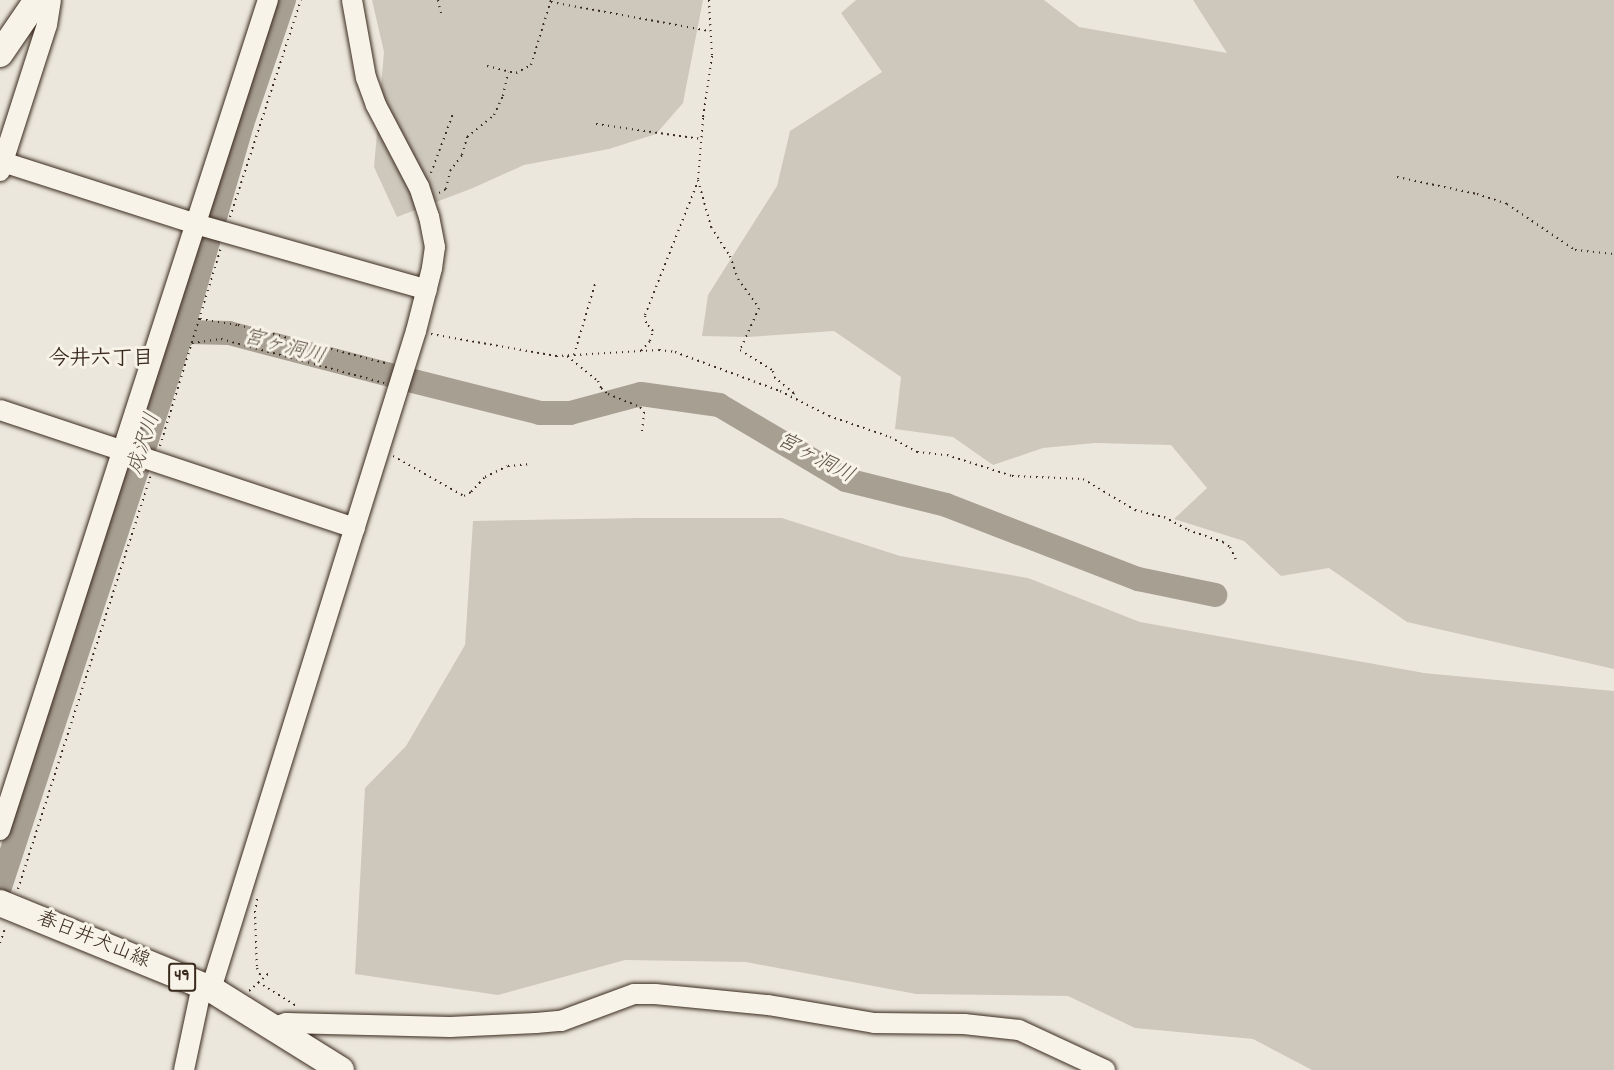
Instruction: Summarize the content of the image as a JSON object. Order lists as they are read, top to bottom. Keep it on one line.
{"streets":{"main road":["春日井犬山線","49"]},"districts":["今井六丁目"],"water":["宮ヶ洞川","成沢川"]}
